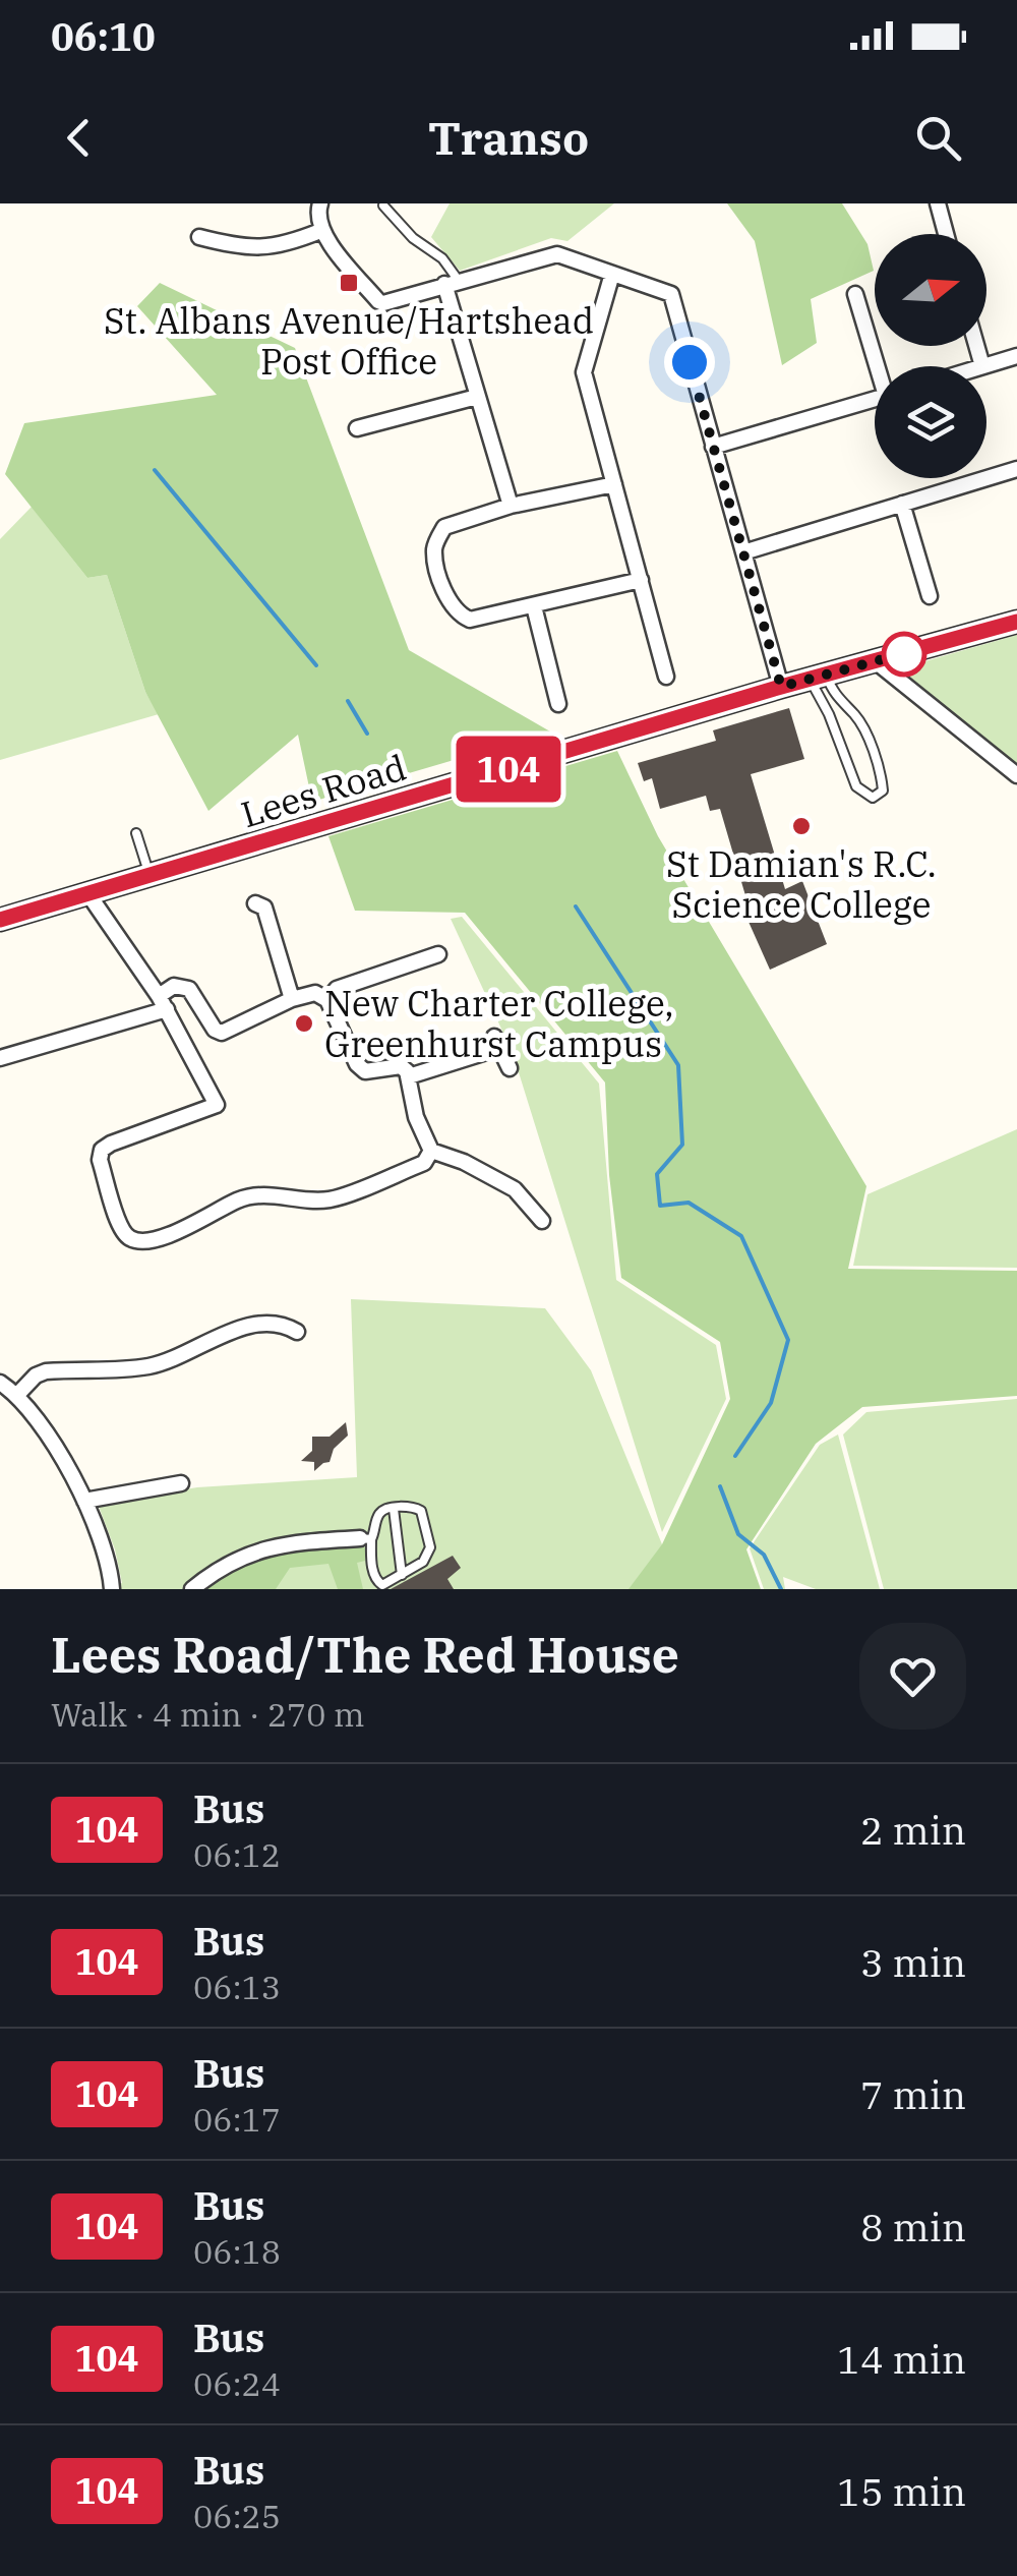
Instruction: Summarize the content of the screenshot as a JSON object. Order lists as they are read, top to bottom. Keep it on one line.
{"streets":{"main road":["Lees Road"]},"places":{"transit":["St. Albans Avenue/Hartshead Post Office"],"other":["St Damian's R.C. Science College","New Charter College, Greenhurst Campus"]},"lines":["bus line 104"],"north":"right","page":{"status":"06:10","header":"Transo","on_map":"104","heading":["Lees Road/The Red House","Walk · 4 min · 270 m"],"list":[{"mark":"104","name":"Bus","note":"06:12","value":"2 min"},{"mark":"104","name":"Bus","note":"06:13","value":"3 min"},{"mark":"104","name":"Bus","note":"06:17","value":"7 min"},{"mark":"104","name":"Bus","note":"06:18","value":"8 min"},{"mark":"104","name":"Bus","note":"06:24","value":"14 min"},{"mark":"104","name":"Bus","note":"06:25","value":"15 min"}]}}
